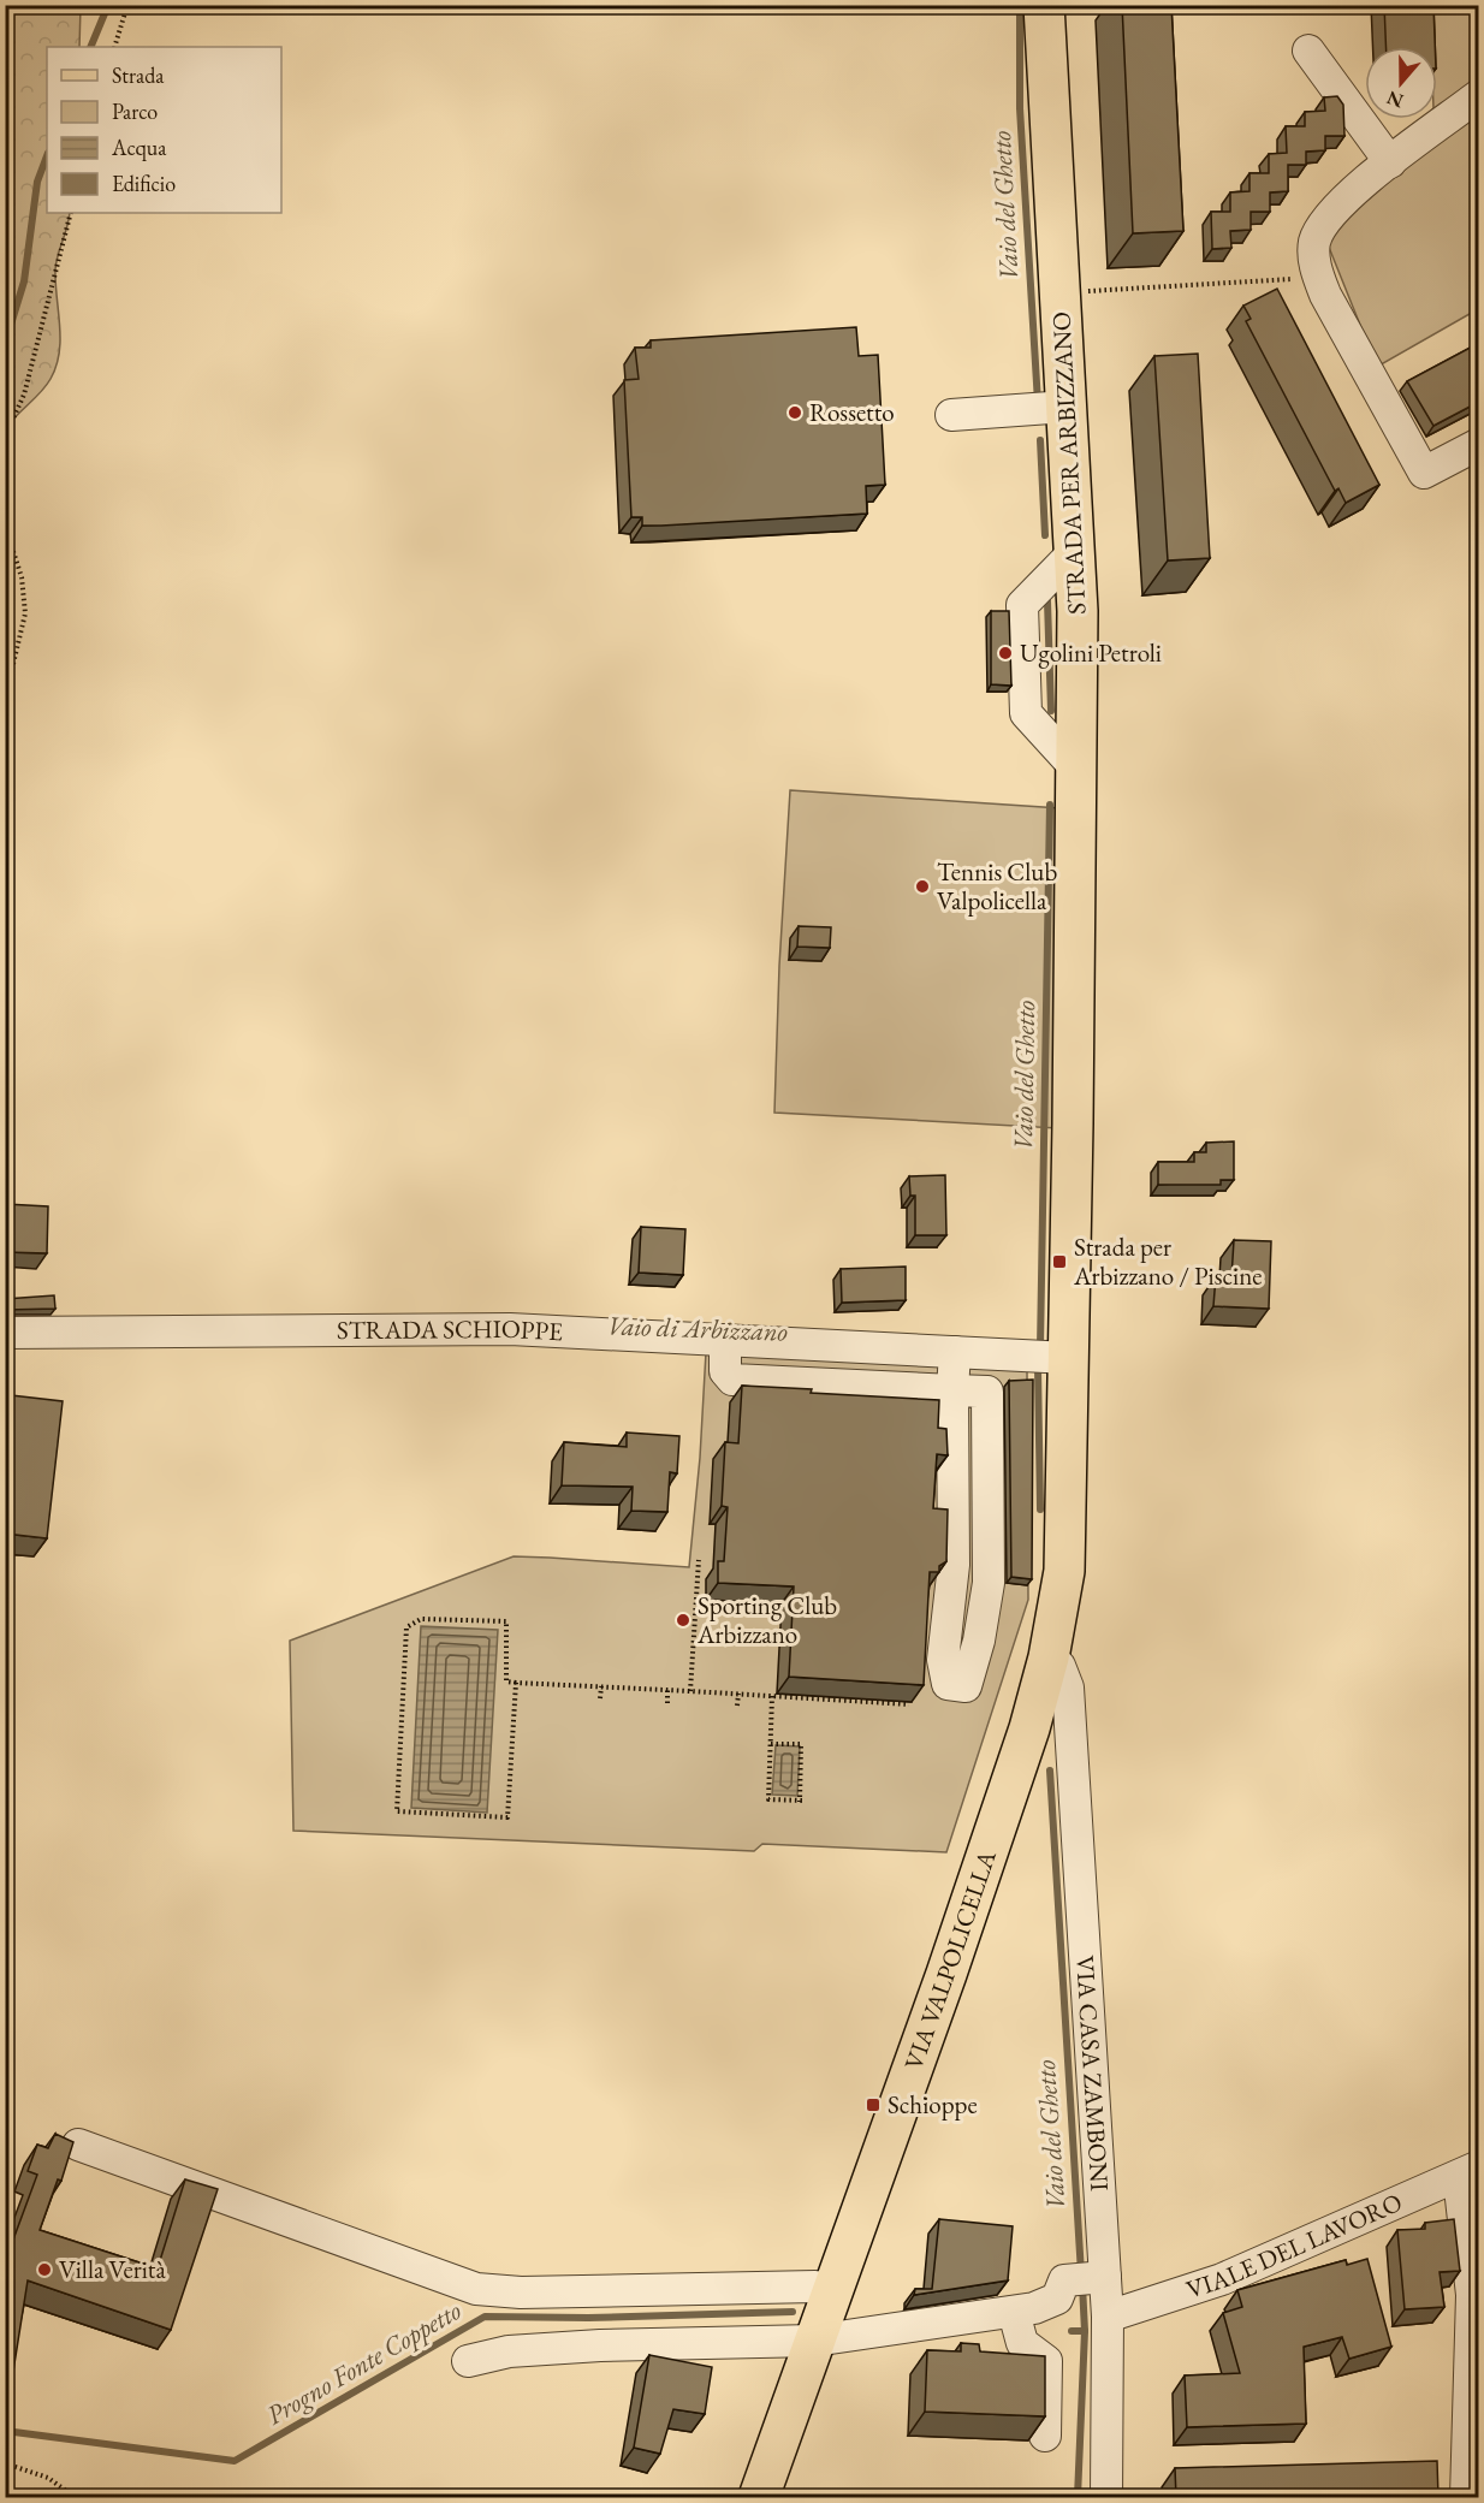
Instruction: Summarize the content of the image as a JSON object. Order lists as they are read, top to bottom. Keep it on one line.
{"streets":{"main road":["STRADA PER ARBIZZANO","VIA VALPOLICELLA"],"street":["STRADA SCHIOPPE","VIA CASA ZAMBONI","VIALE DEL LAVORO"]},"crossings":[["STRADA PER ARBIZZANO","STRADA SCHIOPPE"],["STRADA PER ARBIZZANO","VIA VALPOLICELLA"],["VIA VALPOLICELLA","VIA CASA ZAMBONI"],["VIA CASA ZAMBONI","VIALE DEL LAVORO"]],"water":["Vaio del Ghetto","Vaio di Arbizzano","Progno Fonte Coppetto"],"places":{"other":["Rossetto","Ugolini Petroli","Tennis Club Valpolicella","Sporting Club Arbizzano","Villa Verità"],"transit":["Strada per Arbizzano / Piscine","Schioppe"]},"legend":["Strada","Parco","Acqua","Edificio"],"north":"bottom"}
